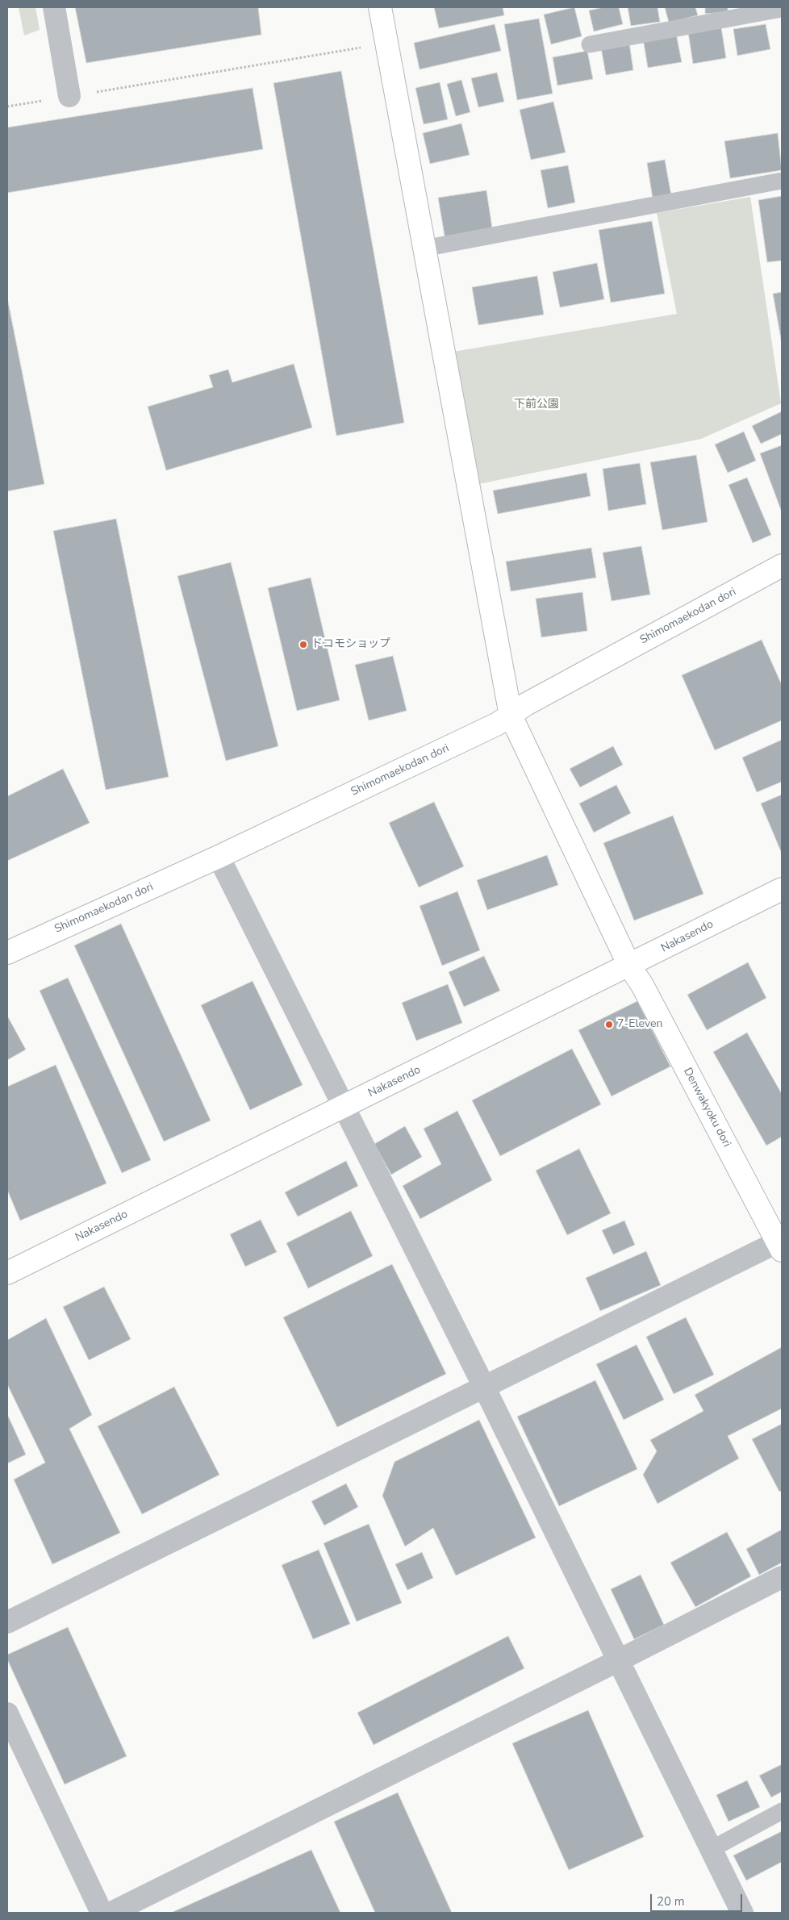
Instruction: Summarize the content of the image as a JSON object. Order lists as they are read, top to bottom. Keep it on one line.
{"streets":{"main road":["Shimomaekodan dori","Nakasendo","Denwakyoku dori"]},"crossings":[["Shimomaekodan dori","Denwakyoku dori"],["Nakasendo","Denwakyoku dori"]],"parks":["下前公園"],"places":["ドコモショップ","7-Eleven"],"scale_bar":"20 m"}
